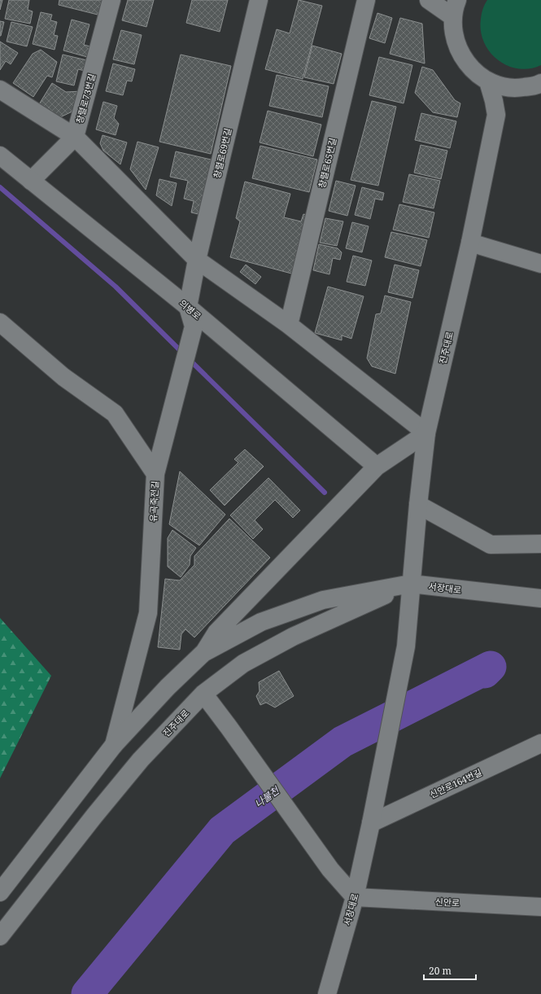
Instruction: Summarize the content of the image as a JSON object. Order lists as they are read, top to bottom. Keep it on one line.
{"streets":{"street":["창렬로73번길","창렬로69번길","창렬로65번길","의병로","진주대로","유곡죽전길","서장대로","신안로164번길","신안로"]},"crossings":[["창렬로69번길","의병로"],["진주대로","서장대로"],["서장대로","신안로164번길"],["서장대로","신안로"]],"water":["나불천"],"scale_bar":"20 m"}
